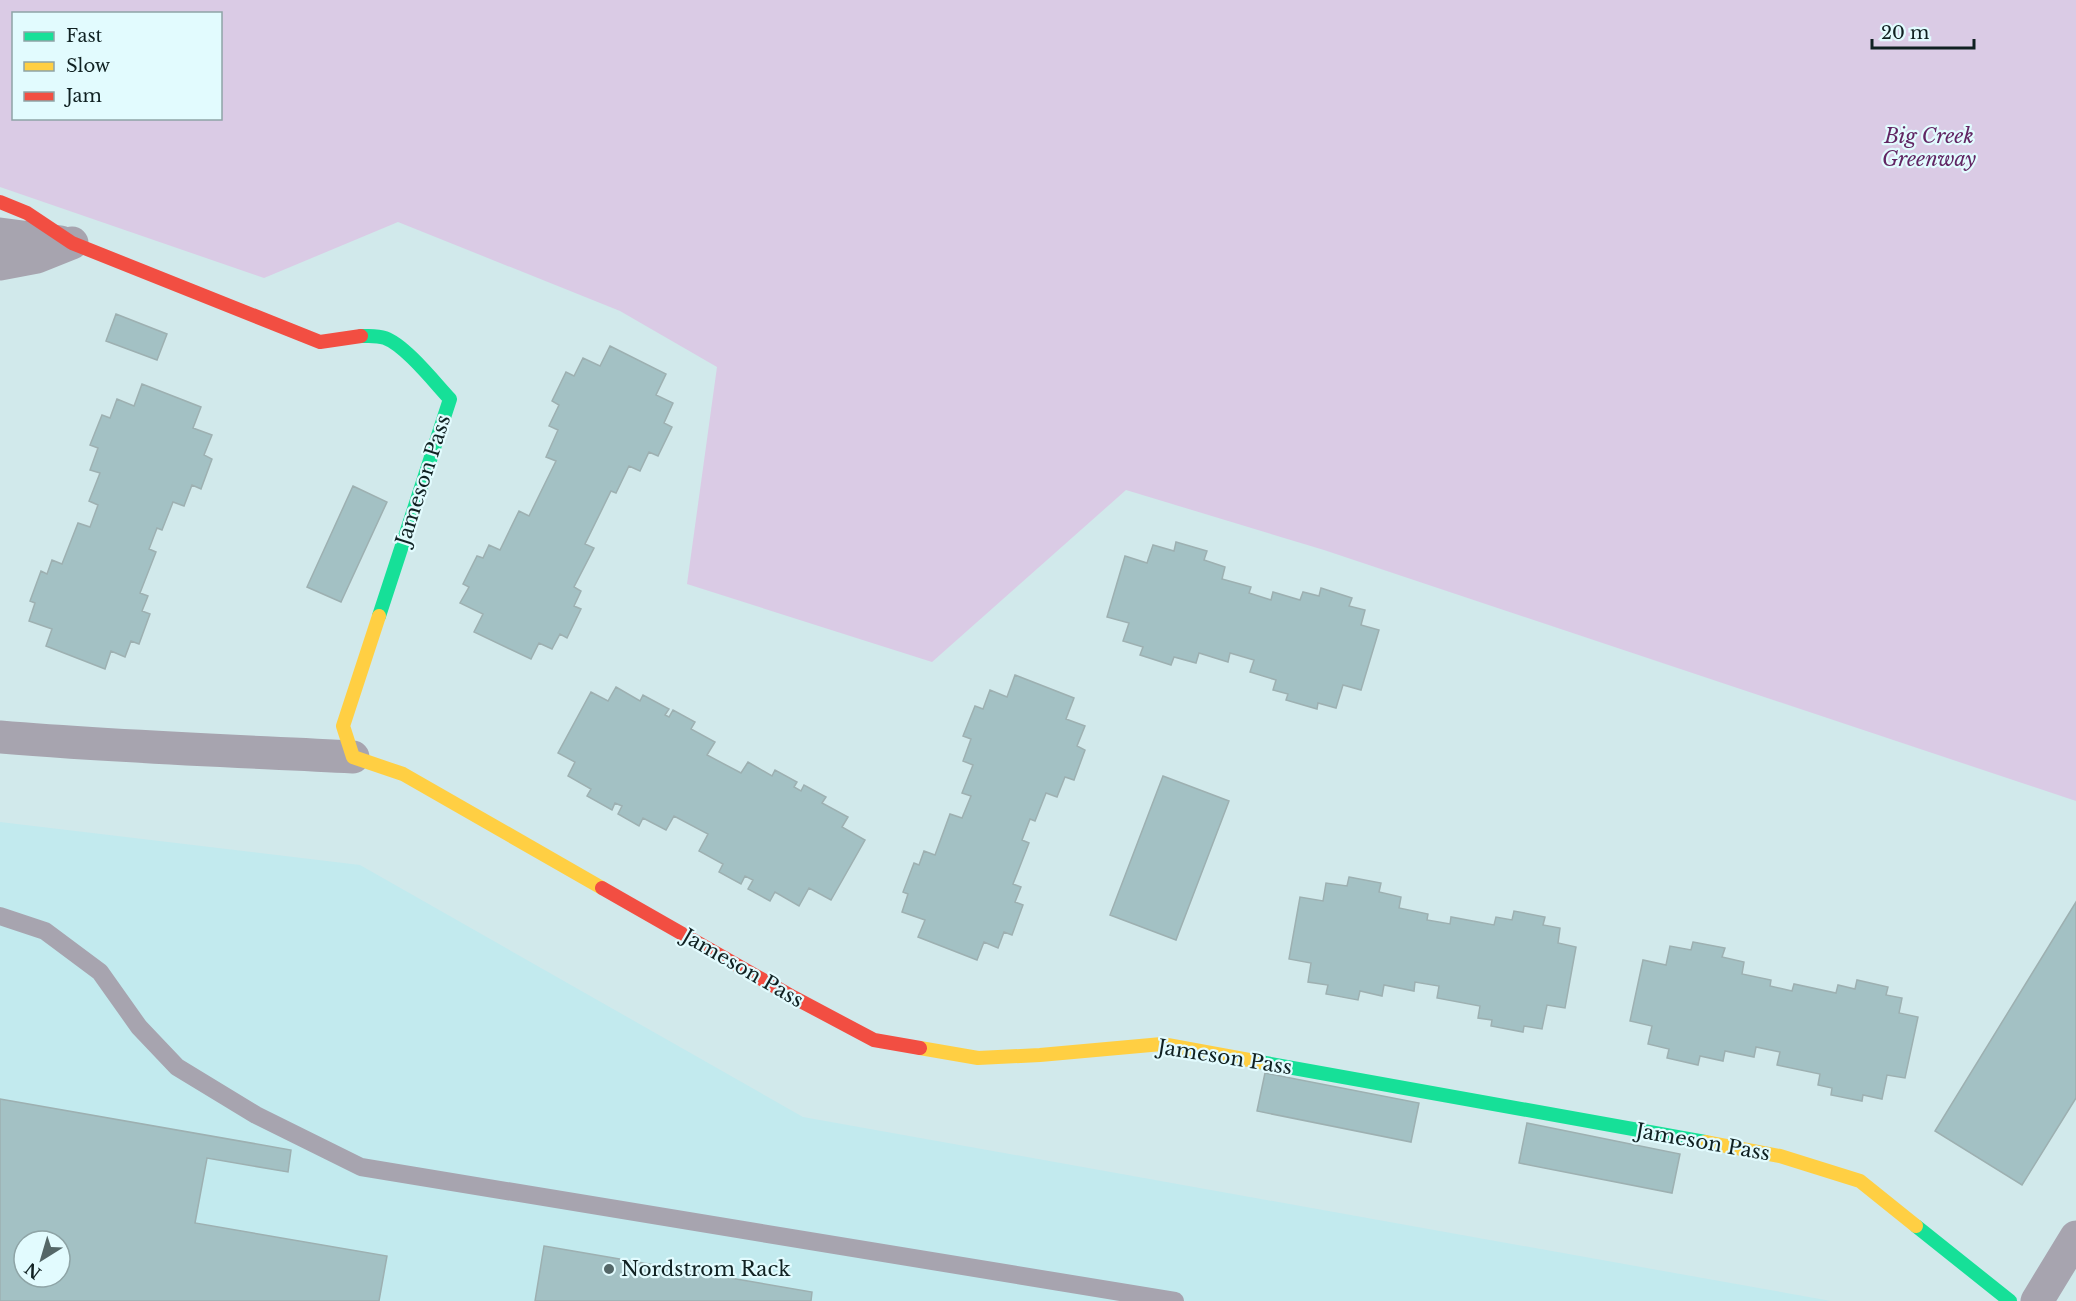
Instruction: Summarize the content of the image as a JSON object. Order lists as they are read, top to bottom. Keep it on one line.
{"streets":{"street":["Jameson Pass"]},"parks":["Big Creek Greenway"],"places":["Nordstrom Rack"],"legend":["Fast","Slow","Jam"],"scale_bar":"20 m","north":"bottom left"}
